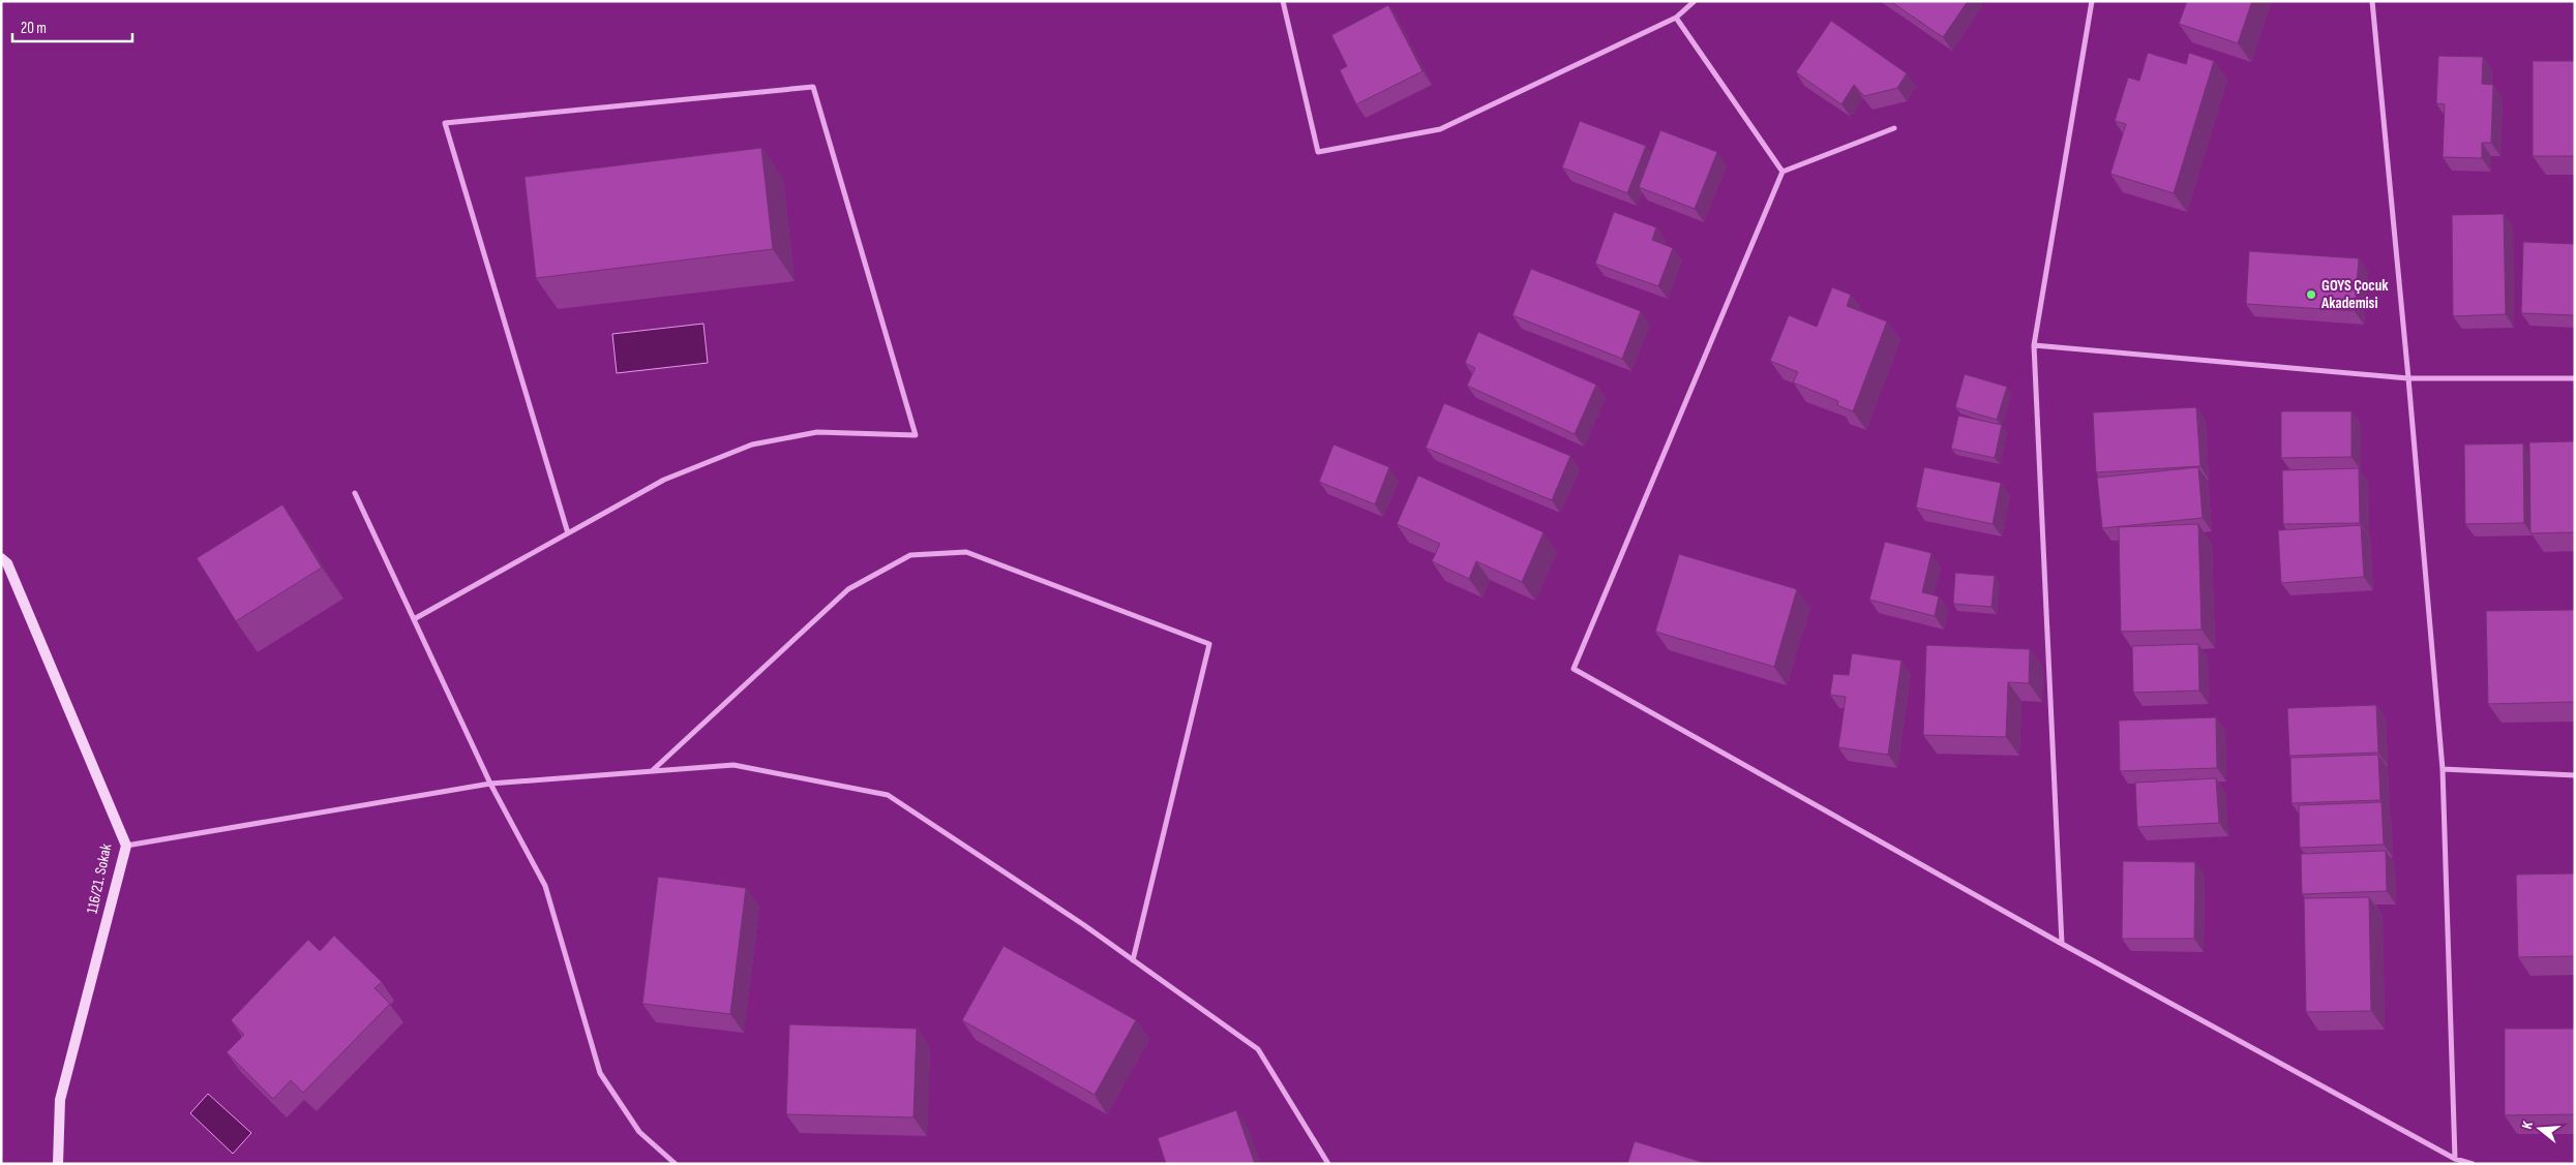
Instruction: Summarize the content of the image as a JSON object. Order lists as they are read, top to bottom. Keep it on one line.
{"streets":{"street":["116/21. Sokak"]},"places":["GOYS Çocuk Akademisi"],"scale_bar":"20 m","north":"left"}
